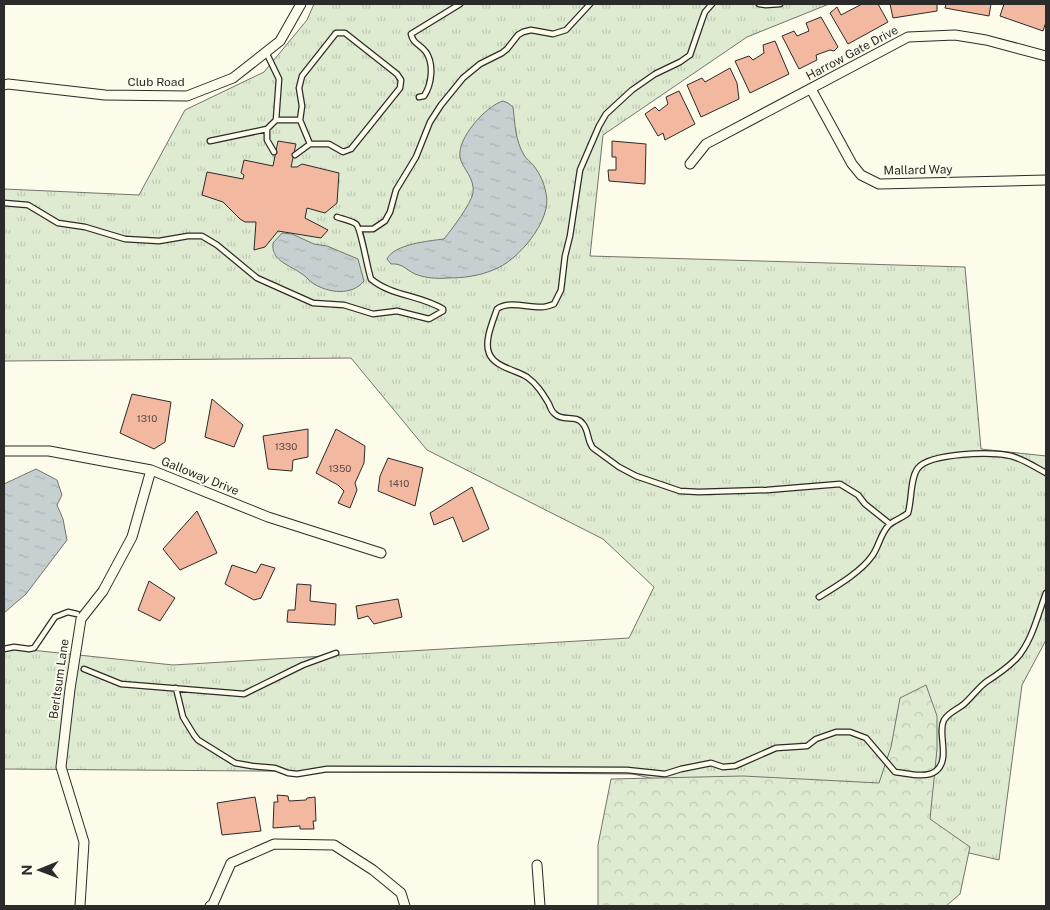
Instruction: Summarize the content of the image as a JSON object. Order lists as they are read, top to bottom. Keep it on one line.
{"streets":{"street":["Harrow Gate Drive","Club Road","Mallard Way","Galloway Drive","Berltsum Lane"]},"crossings":[["Harrow Gate Drive","Mallard Way"],["Galloway Drive","Berltsum Lane"]],"house_numbers":["1310","1330","1350","1410"],"north":"left"}
